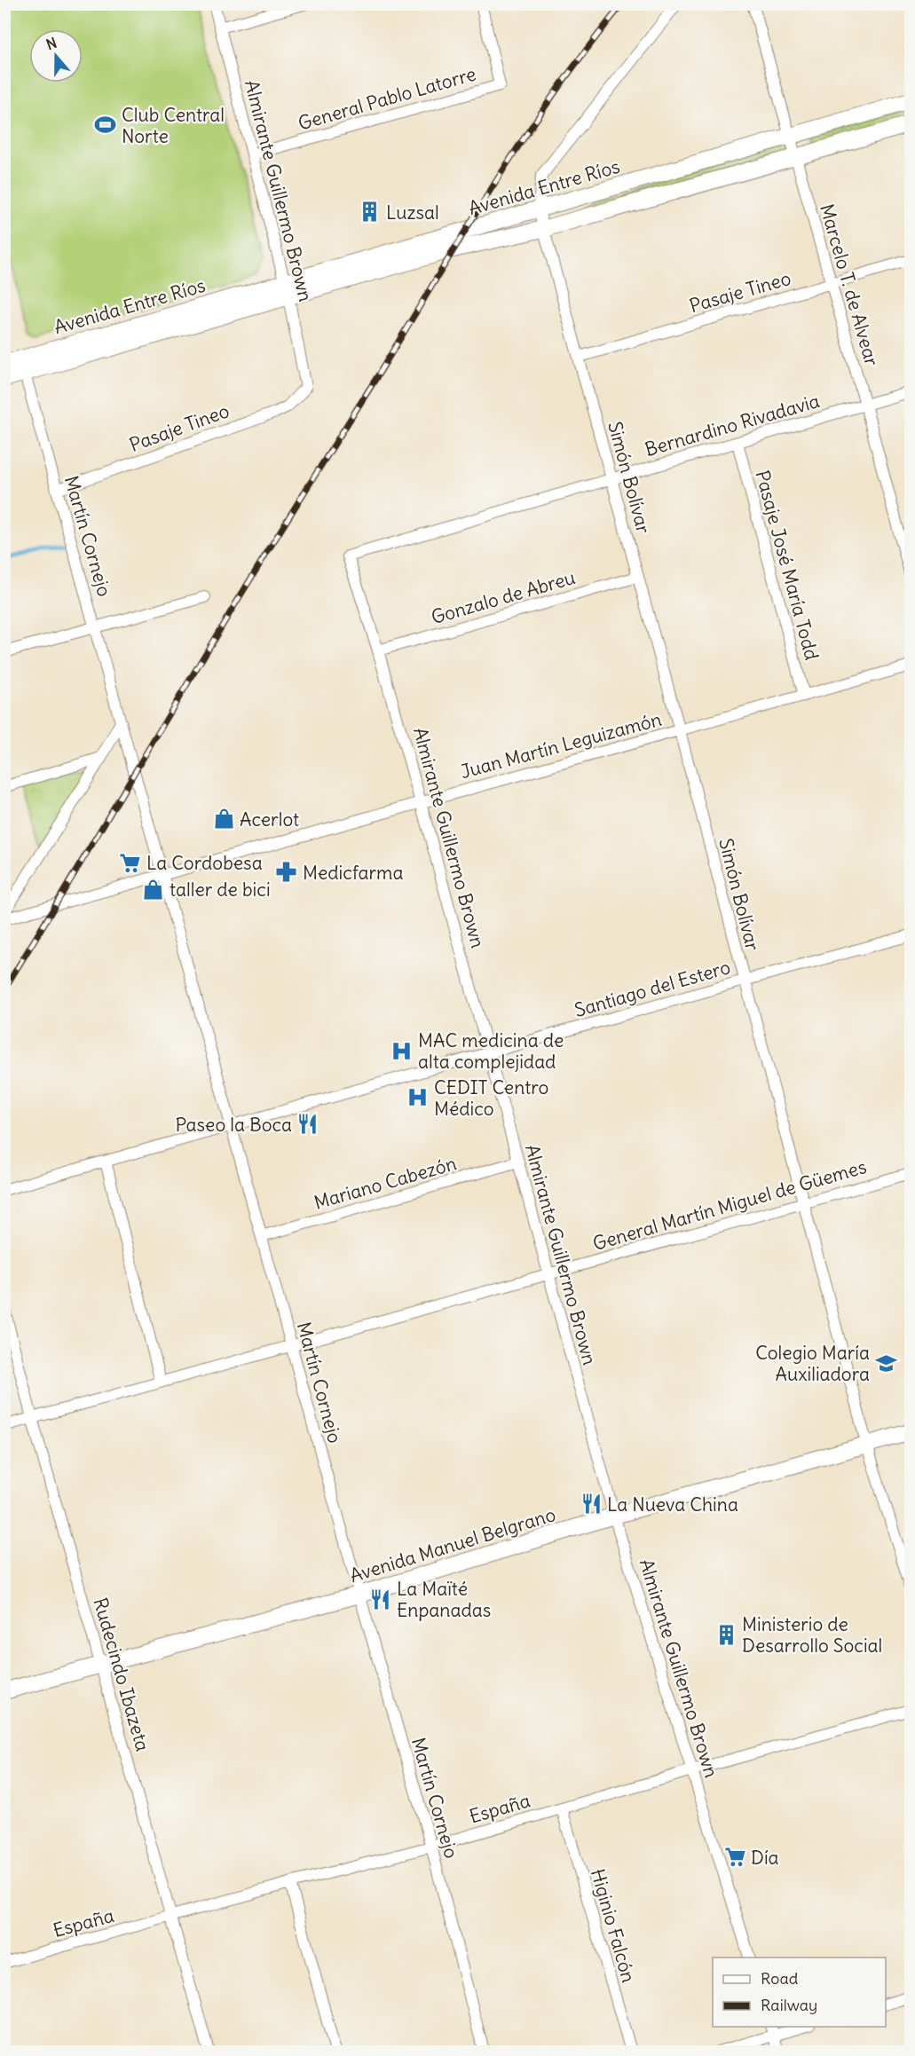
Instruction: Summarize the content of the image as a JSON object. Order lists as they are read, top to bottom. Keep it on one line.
{"streets":{"main road":["Avenida Entre Ríos","Avenida Manuel Belgrano"],"street":["General Pablo Latorre","Almirante Guillermo Brown","Marcelo T. de Alvear","Pasaje Tineo","Bernardino Rivadavia","Simón Bolívar","Martín Cornejo","Pasaje José María Todd","Gonzalo de Abreu","Juan Martín Leguizamón","Santiago del Estero","Mariano Cabezón","General Martín Miguel de Güemes","Rudecindo Ibazeta","España","Higinio Falcón"]},"crossings":[["General Pablo Latorre","Almirante Guillermo Brown"],["Avenida Entre Ríos","Almirante Guillermo Brown"],["Avenida Entre Ríos","Marcelo T. de Alvear"],["Avenida Entre Ríos","Simón Bolívar"],["Avenida Entre Ríos","Martín Cornejo"],["Almirante Guillermo Brown","Pasaje Tineo"],["Almirante Guillermo Brown","Bernardino Rivadavia"],["Almirante Guillermo Brown","Gonzalo de Abreu"],["Almirante Guillermo Brown","Juan Martín Leguizamón"],["Almirante Guillermo Brown","Santiago del Estero"],["Almirante Guillermo Brown","Mariano Cabezón"],["Almirante Guillermo Brown","General Martín Miguel de Güemes"],["Almirante Guillermo Brown","Avenida Manuel Belgrano"],["Almirante Guillermo Brown","España"],["Marcelo T. de Alvear","Pasaje Tineo"],["Marcelo T. de Alvear","Bernardino Rivadavia"],["Pasaje Tineo","Simón Bolívar"],["Pasaje Tineo","Martín Cornejo"],["Bernardino Rivadavia","Simón Bolívar"],["Bernardino Rivadavia","Pasaje José María Todd"],["Simón Bolívar","Gonzalo de Abreu"],["Simón Bolívar","Juan Martín Leguizamón"],["Simón Bolívar","Santiago del Estero"],["Simón Bolívar","General Martín Miguel de Güemes"],["Simón Bolívar","Avenida Manuel Belgrano"],["Martín Cornejo","Juan Martín Leguizamón"],["Martín Cornejo","Santiago del Estero"],["Martín Cornejo","Mariano Cabezón"],["Martín Cornejo","General Martín Miguel de Güemes"],["Martín Cornejo","Avenida Manuel Belgrano"],["Martín Cornejo","España"],["Pasaje José María Todd","Juan Martín Leguizamón"],["General Martín Miguel de Güemes","Rudecindo Ibazeta"],["Avenida Manuel Belgrano","Rudecindo Ibazeta"],["Rudecindo Ibazeta","España"],["España","Higinio Falcón"]],"places":{"sports":["Club Central Norte"],"building":["Luzsal","Ministerio de Desarrollo Social"],"shop":["Acerlot","taller de bici"],"supermarket":["La Cordobesa","Día"],"pharmacy":["Medicfarma"],"hospital":["MAC medicina de alta complejidad","CEDIT Centro Médico"],"restaurant":["Paseo la Boca","La Nueva China","La Maïté Enpanadas"],"school or university":["Colegio María Auxiliadora"]},"legend":["Road","Railway"],"north":"top"}
